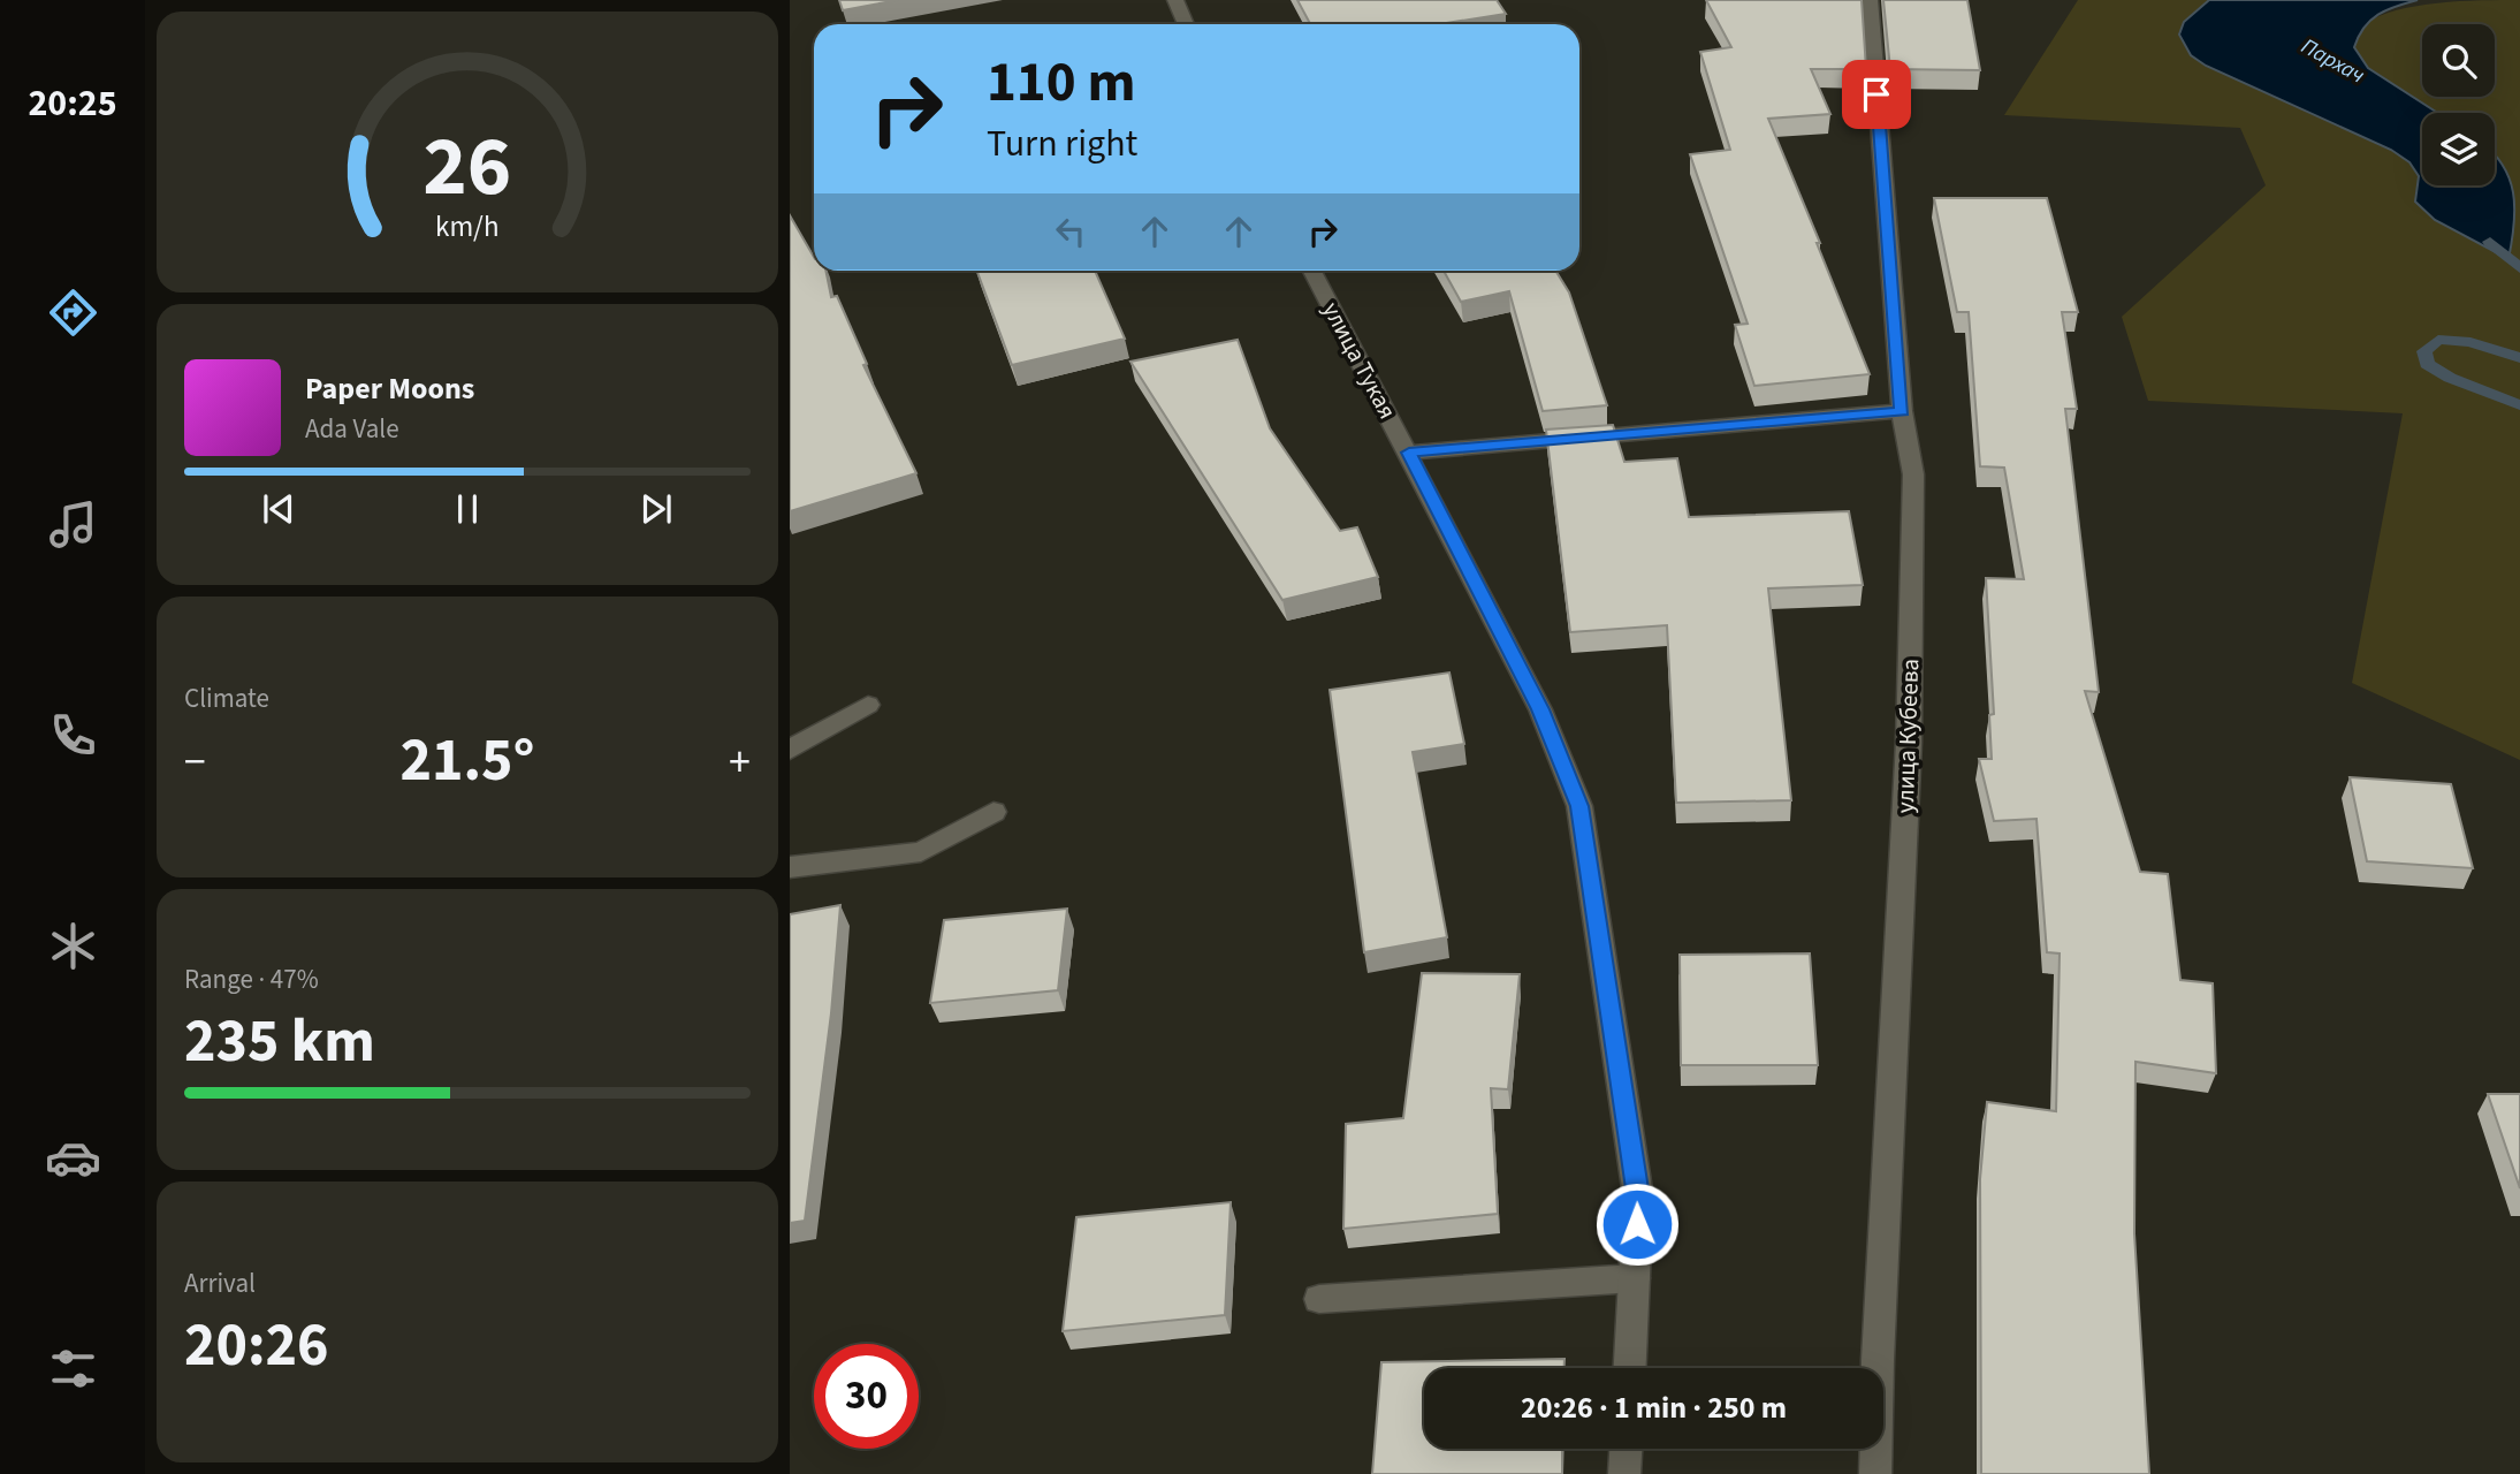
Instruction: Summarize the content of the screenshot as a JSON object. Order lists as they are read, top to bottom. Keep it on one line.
{"streets":{"street":["улица Тукая","улица Кубеева"]},"water":["Пархач"],"page":{"tabs":"20:25","turn":["110 m","Turn right"],"song":["Paper Moons","Ada Vale"],"tile":["Climate",["Range · 47%","235 km"],["Arrival","20:26"]],"heat":["−","21.5°","+"],"limit":"30","trip":"20:26 · 1 min · 250 m","gauge":["26","km/h"]}}
